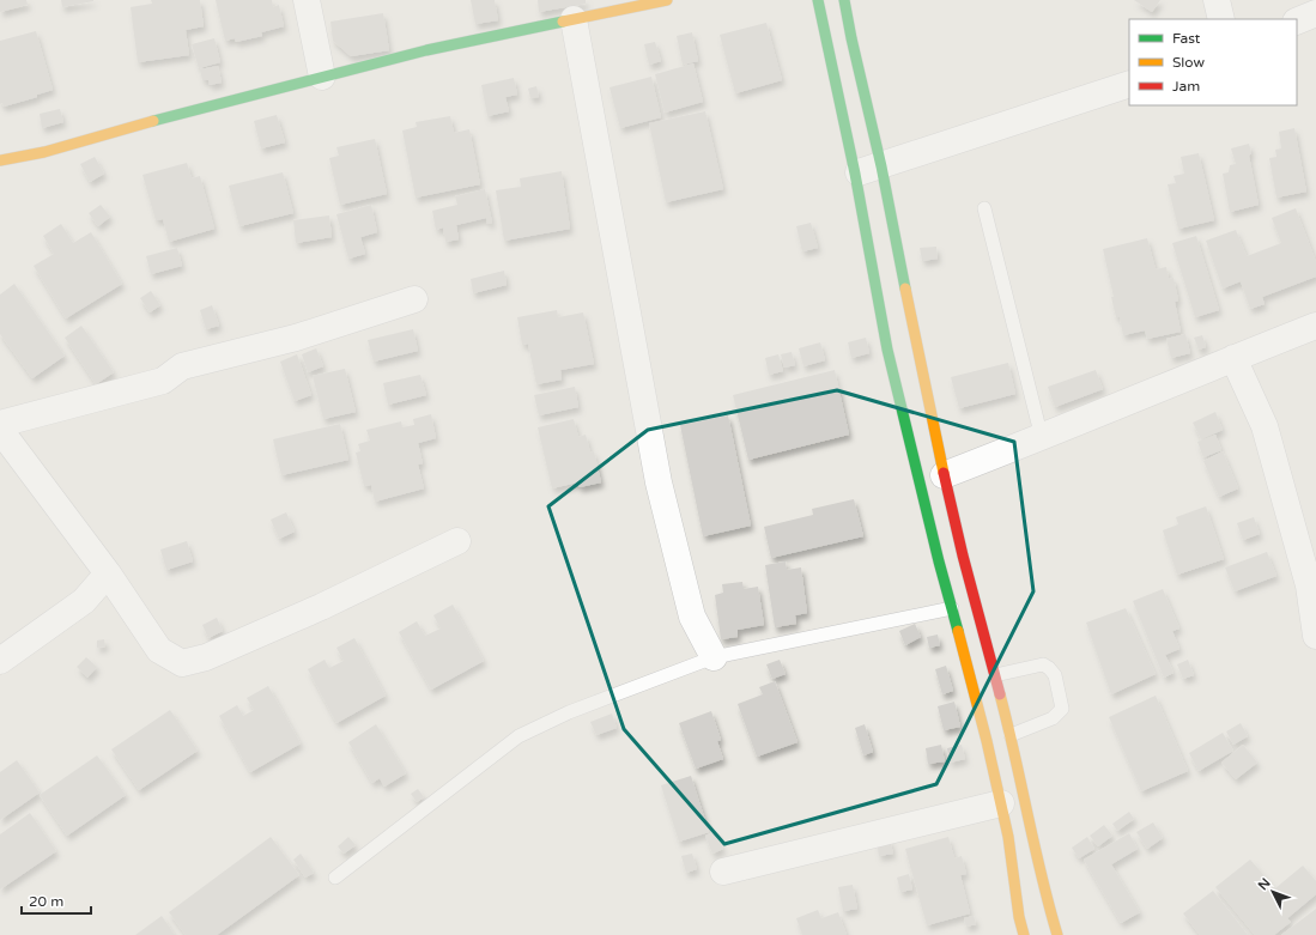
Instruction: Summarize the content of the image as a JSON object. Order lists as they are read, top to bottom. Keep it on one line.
{"legend":["Fast","Slow","Jam"],"scale_bar":"20 m","north":"top left"}
